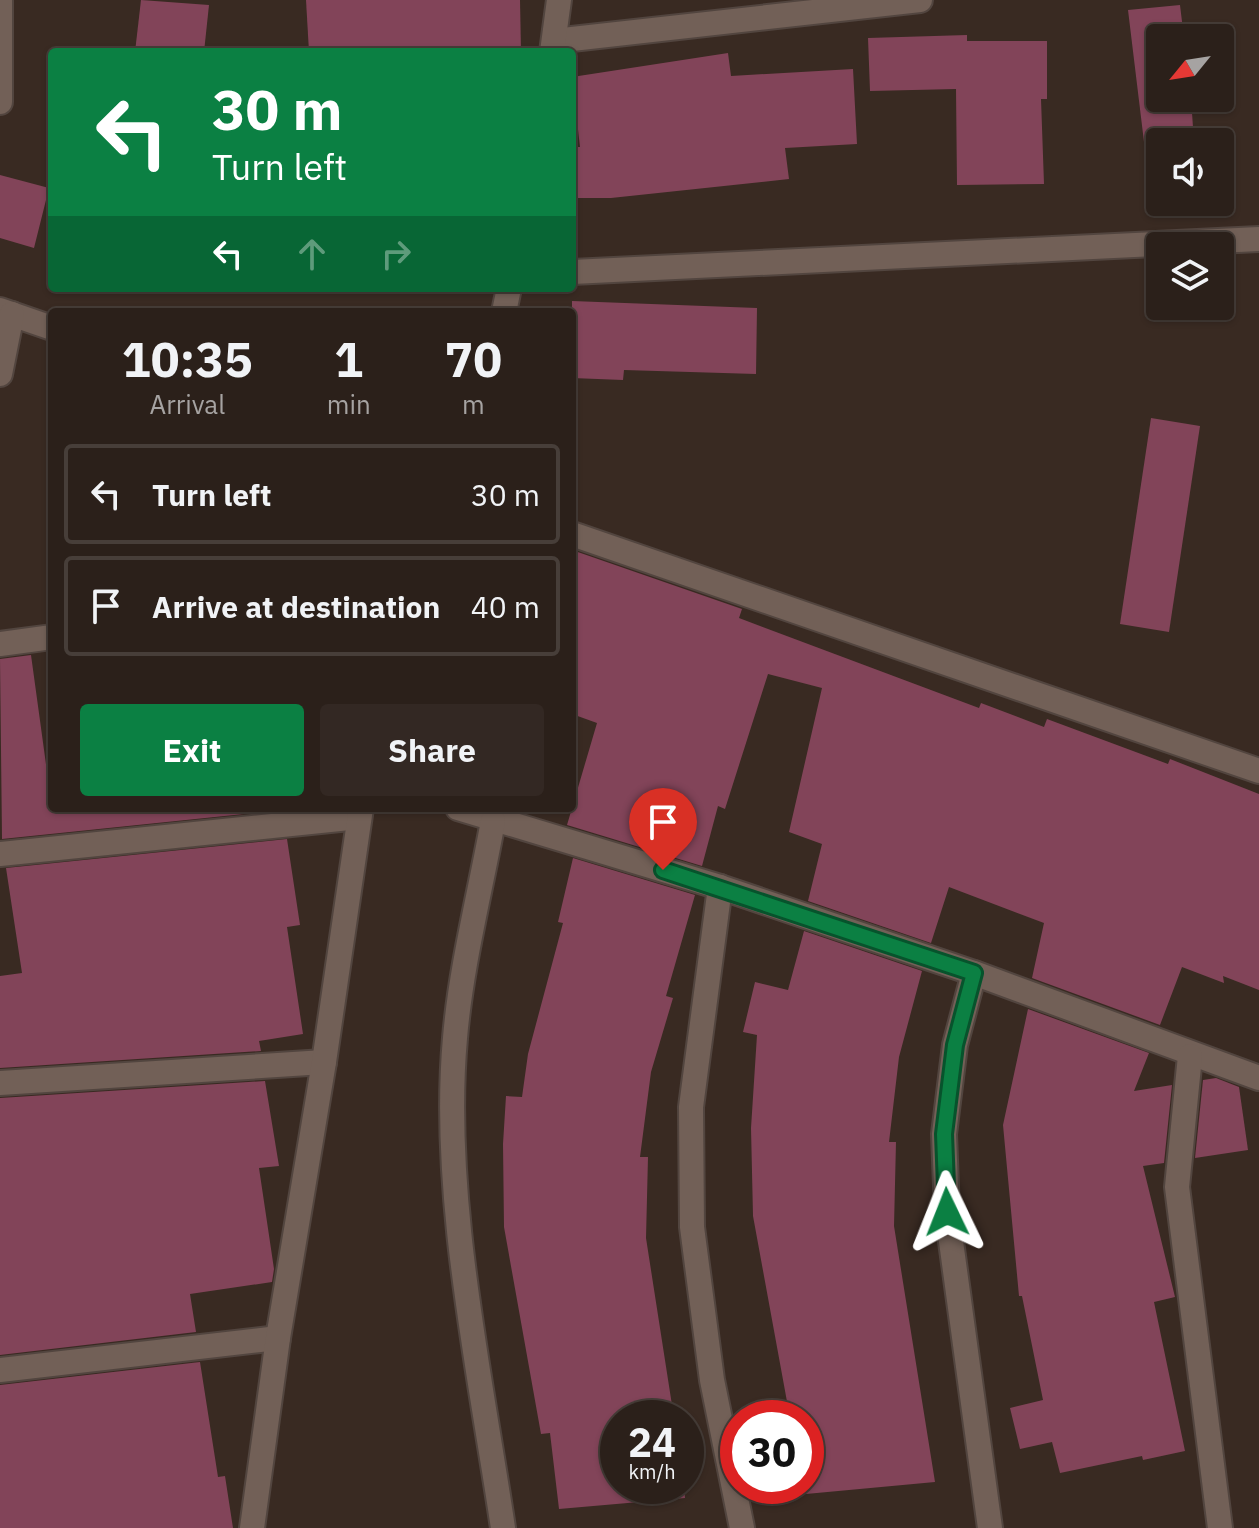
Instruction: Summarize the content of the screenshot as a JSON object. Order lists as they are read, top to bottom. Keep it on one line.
{"north":"bottom left","page":{"turn":["30 m","Turn left"],"eta":["10:35","Arrival","1","min","70","m"],"list":[{"name":"Turn left","value":"30 m"},{"name":"Arrive at destination","value":"40 m"}],"buttons":["Exit","Share"],"speed":"24 km/h","limit":"30"}}
